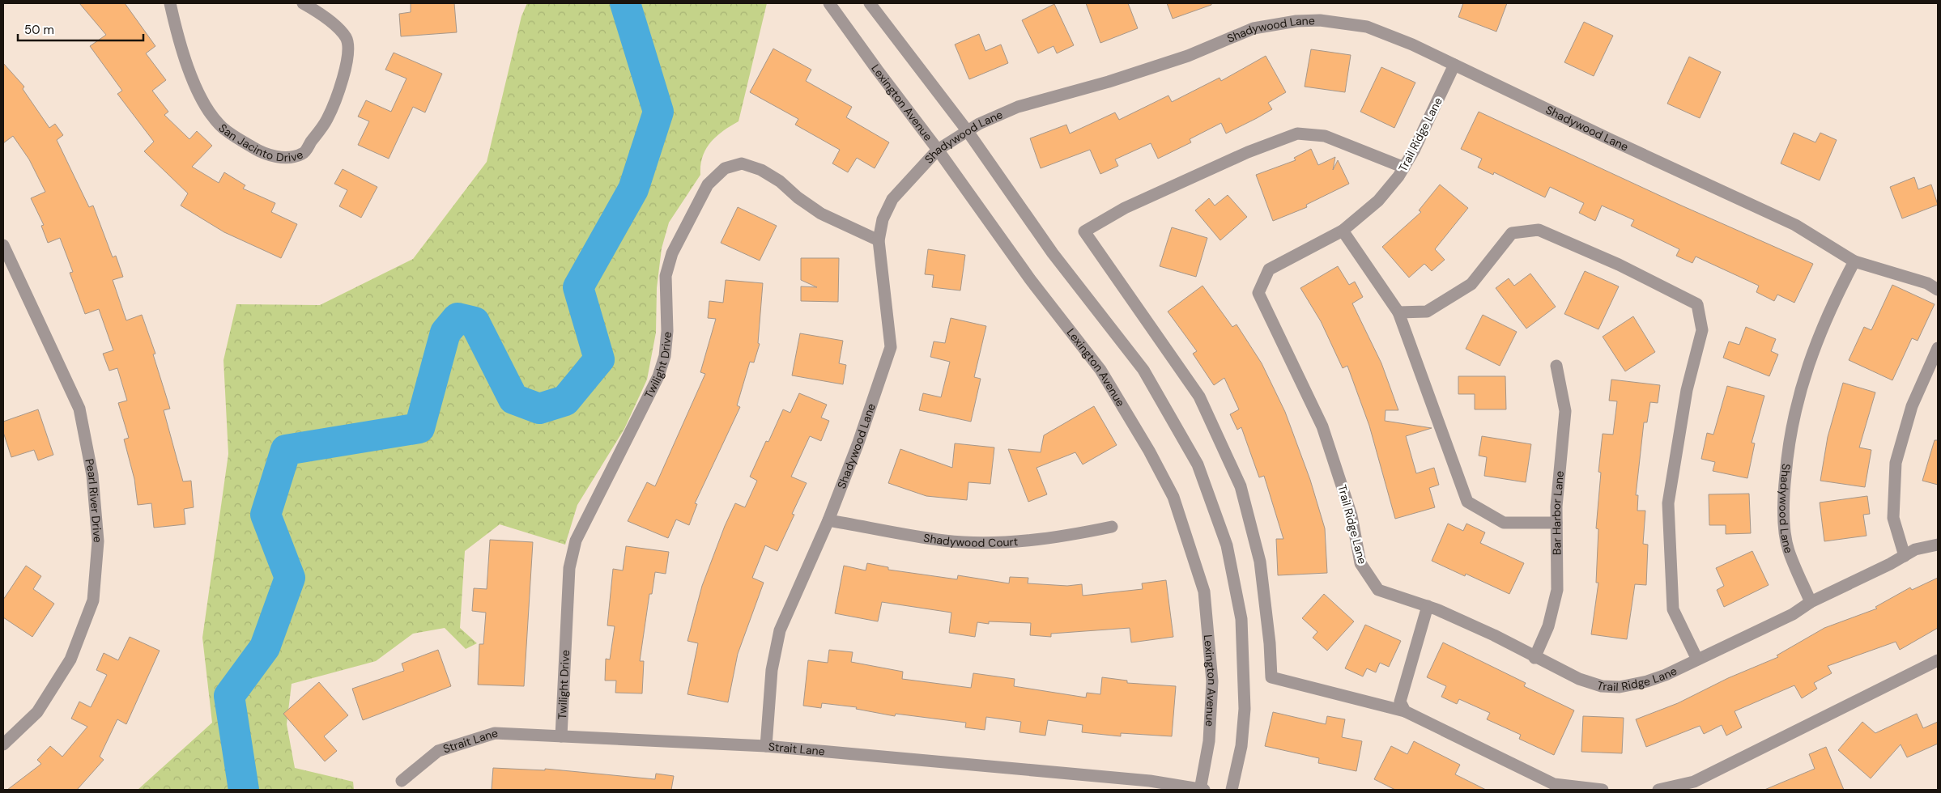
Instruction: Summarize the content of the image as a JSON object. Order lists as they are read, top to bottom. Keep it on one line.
{"streets":{"street":["Shadywood Lane","Lexington Avenue","Trail Ridge Lane","San Jacinto Drive","Twilight Drive","Pearl River Drive","Bar Harbor Lane","Shadywood Court","Strait Lane"]},"crossings":[["Shadywood Lane","Lexington Avenue"],["Shadywood Lane","Trail Ridge Lane"],["Shadywood Lane","Twilight Drive"],["Shadywood Lane","Shadywood Court"],["Shadywood Lane","Strait Lane"],["Lexington Avenue","Strait Lane"],["Trail Ridge Lane","Bar Harbor Lane"],["Twilight Drive","Strait Lane"]],"scale_bar":"50 m"}
